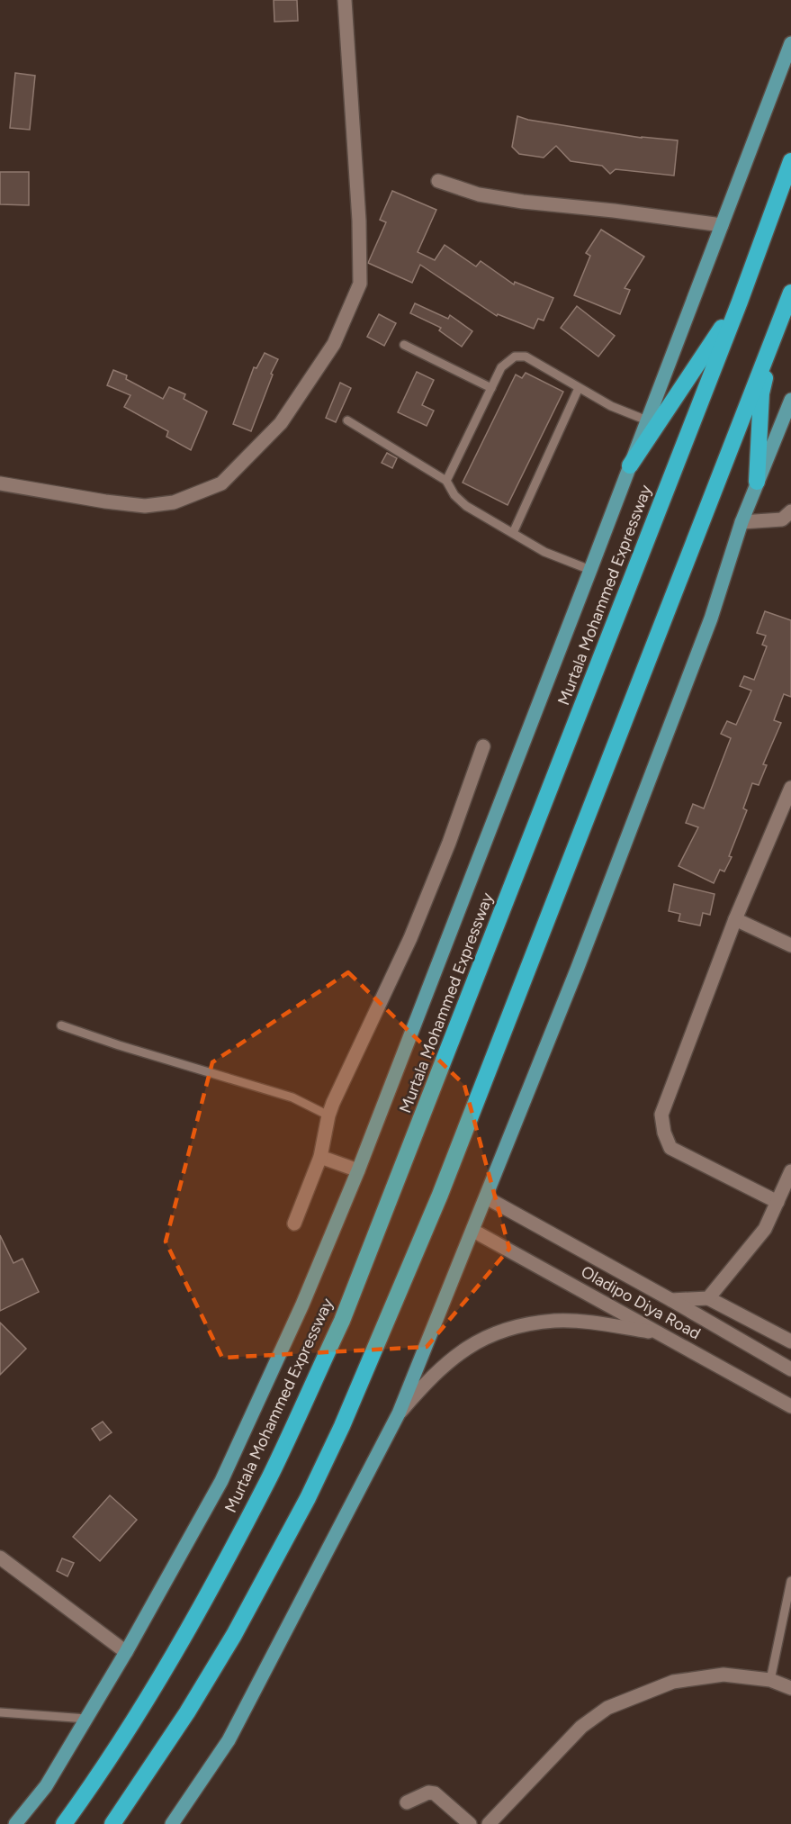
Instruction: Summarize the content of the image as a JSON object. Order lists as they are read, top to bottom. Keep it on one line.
{"streets":{"highway":["Murtala Mohammed Expressway"],"street":["Oladipo Diya Road"]}}
